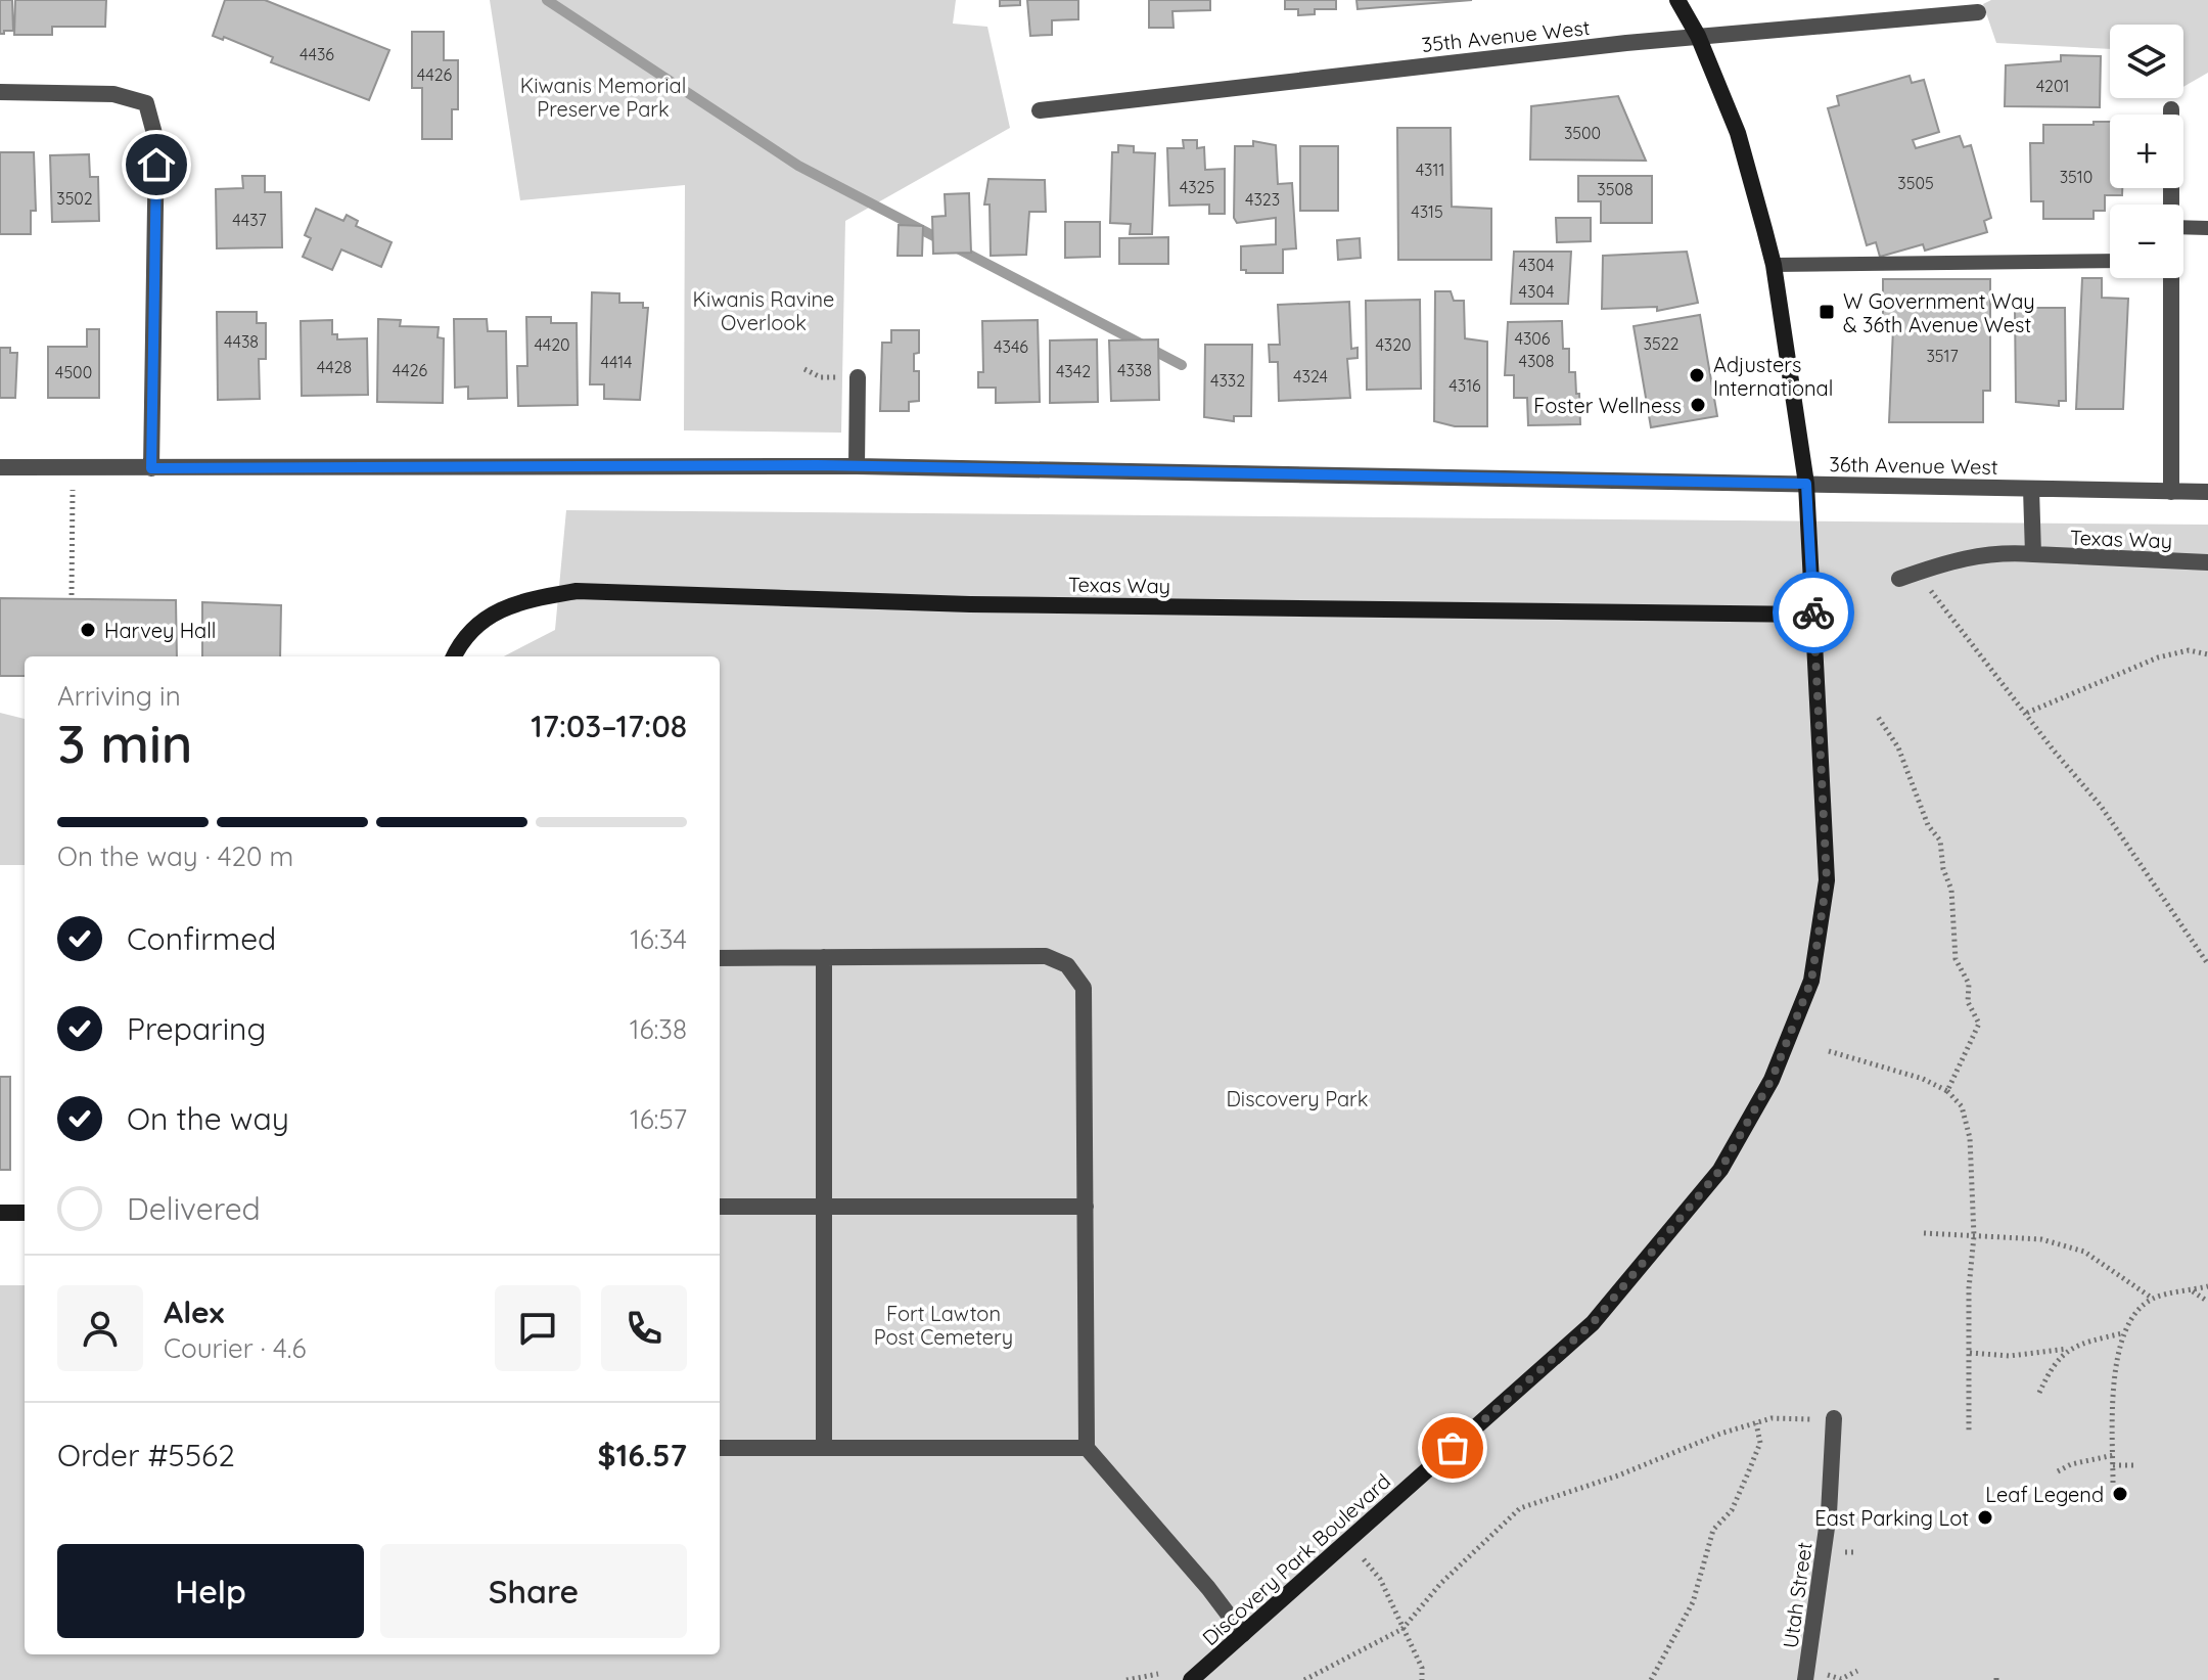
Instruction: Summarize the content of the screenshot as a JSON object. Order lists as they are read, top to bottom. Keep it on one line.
{"streets":{"street":["35th Avenue West","36th Avenue West","Texas Way","Discovery Park Boulevard","Utah Street"]},"crossings":[["35th Avenue West","Discovery Park Boulevard"],["36th Avenue West","Discovery Park Boulevard"],["Texas Way","Discovery Park Boulevard"]],"parks":["Kiwanis Memorial Preserve Park","Kiwanis Ravine Overlook","Discovery Park","Fort Lawton Post Cemetery"],"places":{"transit":["W Government Way & 36th Avenue West"],"other":["Adjusters International","Foster Wellness","Harvey Hall","Leaf Legend","East Parking Lot"]},"house_numbers":["4436","4426","4201","3500","4311","3510","3505","4325","3508","3502","4323","4315","4437","4304","4304","4306","4438","3522","4420","4320","4346","3517","4308","4414","4428","4426","4338","4342","4500","4324","4332","4316"],"page":{"map_buttons":["+","−"],"heading":["3 min","Arriving in","17:03–17:08"],"panel":["Alex","Courier · 4.6","Order #5562","$16.57"],"bar":"On the way · 420 m","list":[["Confirmed","16:34"],["Preparing","16:38"],["On the way","16:57"],"Delivered"],"buttons":["Help","Share"]}}
